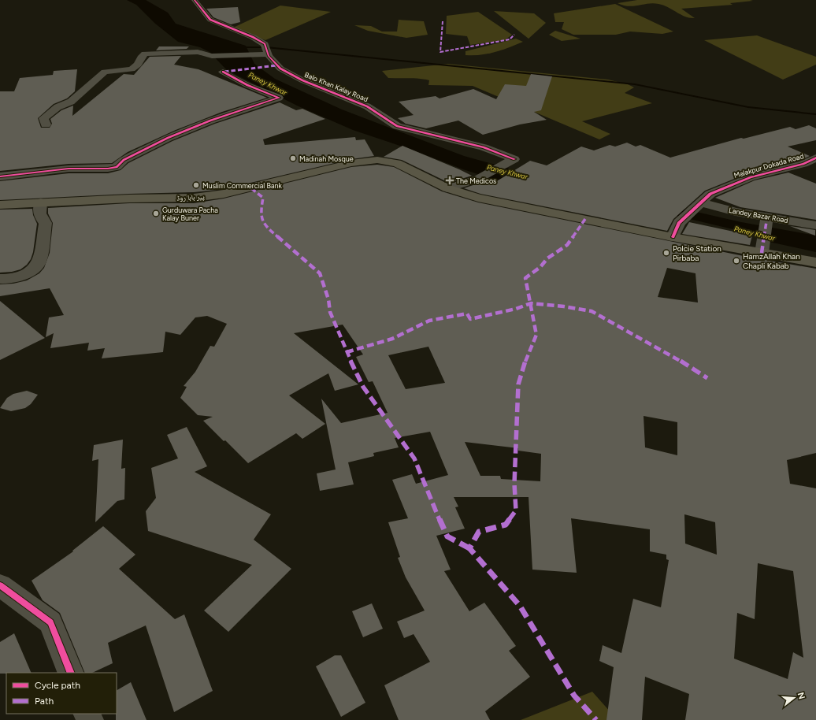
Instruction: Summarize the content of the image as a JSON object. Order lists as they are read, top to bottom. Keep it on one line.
{"streets":{"main road":["پیر بابا روڈ"],"street":["Balo Khan Kalay Road","Malakpur Dokada Road","Landey Bazar Road"]},"crossings":[["Balo Khan Kalay Road","پیر بابا روڈ"],["Malakpur Dokada Road","پیر بابا روڈ"],["Malakpur Dokada Road","Landey Bazar Road"]],"water":["Paney Khwar"],"places":{"other":["Madinah Mosque","Muslim Commercial Bank","Gurduwara Pacha Kalay Buner","Polcie Station Pirbaba","HamzAllah Khan Chapli Kabab"],"health":["The Medicos"]},"legend":["Cycle path","Path"],"north":"right"}
